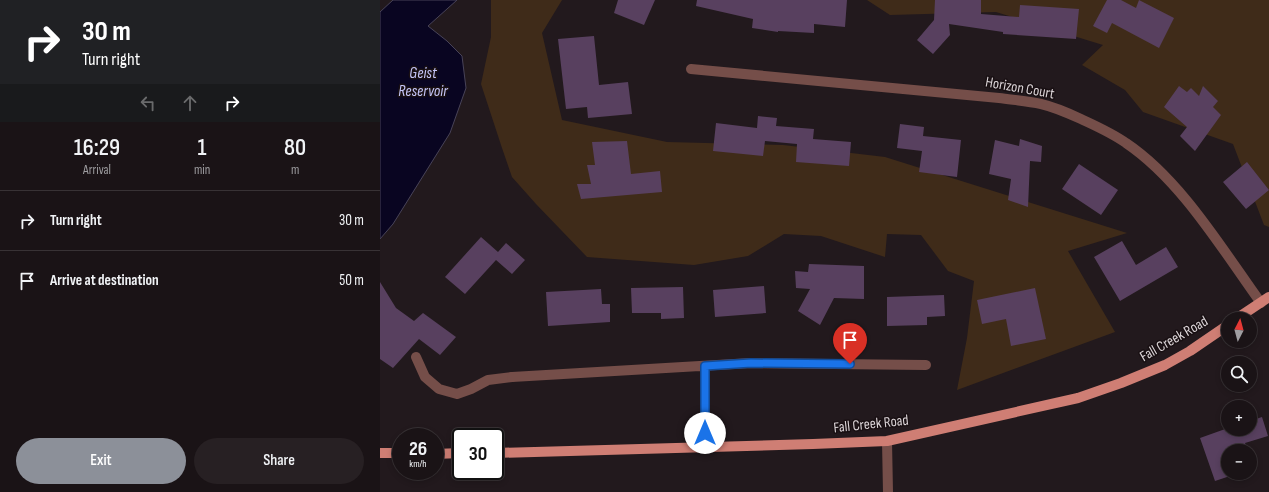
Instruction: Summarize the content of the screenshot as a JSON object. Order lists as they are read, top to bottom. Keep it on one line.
{"streets":{"main road":["Fall Creek Road"],"street":["Horizon Court"]},"water":["Geist Reservoir"],"north":"top","page":{"turn":["30 m","Turn right"],"eta":["16:29","Arrival","1","min","80","m"],"list":[{"name":"Turn right","value":"30 m"},{"name":"Arrive at destination","value":"50 m"}],"map_buttons":["+","−"],"speed":"26 km/h","limit":"30","buttons":["Exit","Share"]}}
